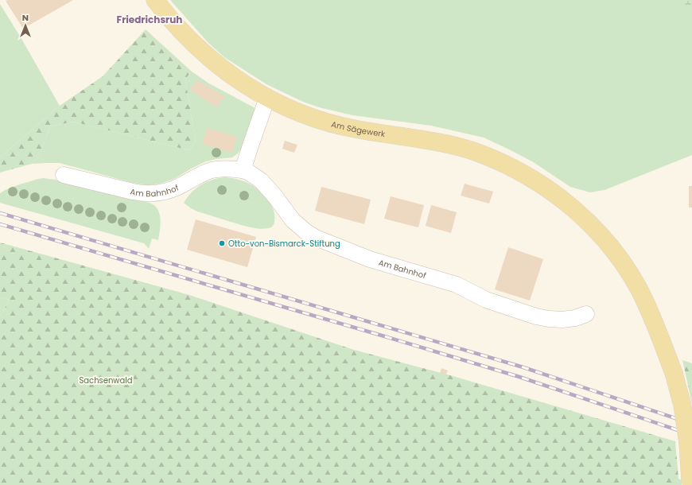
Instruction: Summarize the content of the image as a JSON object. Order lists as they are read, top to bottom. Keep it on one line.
{"streets":{"main road":["Am Sägewerk"],"street":["Am Bahnhof"]},"districts":["Friedrichsruh"],"parks":["Sachsenwald"],"places":["Otto-von-Bismarck-Stiftung"],"north":"top"}
